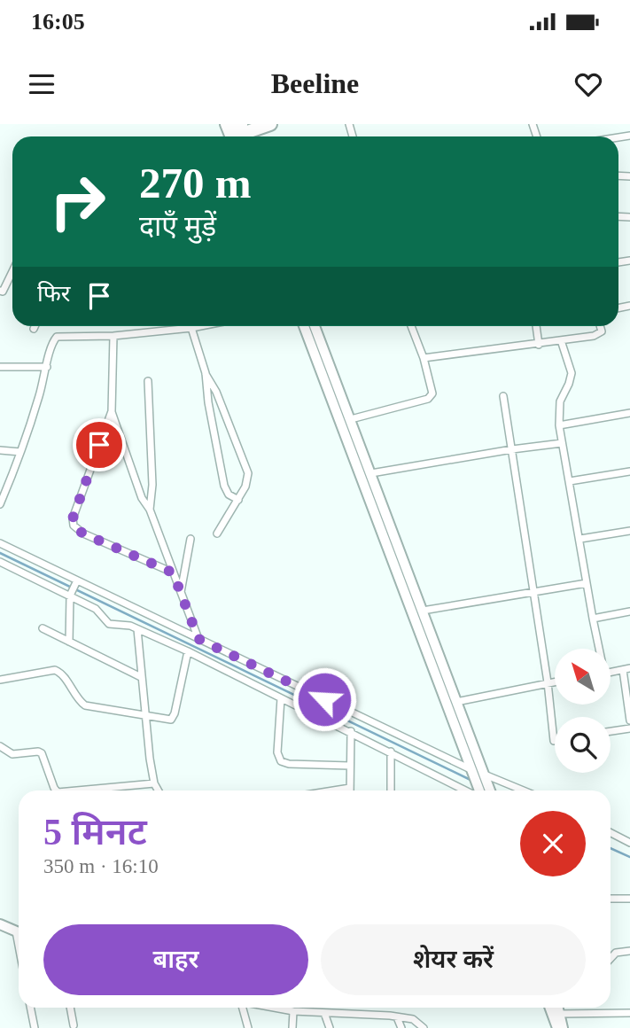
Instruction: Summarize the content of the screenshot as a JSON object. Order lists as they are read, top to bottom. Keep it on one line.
{"north":"top left","page":{"status":"16:05","header":"Beeline","turn":["270 m","दाएँ मुड़ें"],"then":"फिर","heading":["5 मिनट","350 m · 16:10"],"buttons":["बाहर","शेयर करें"]}}
